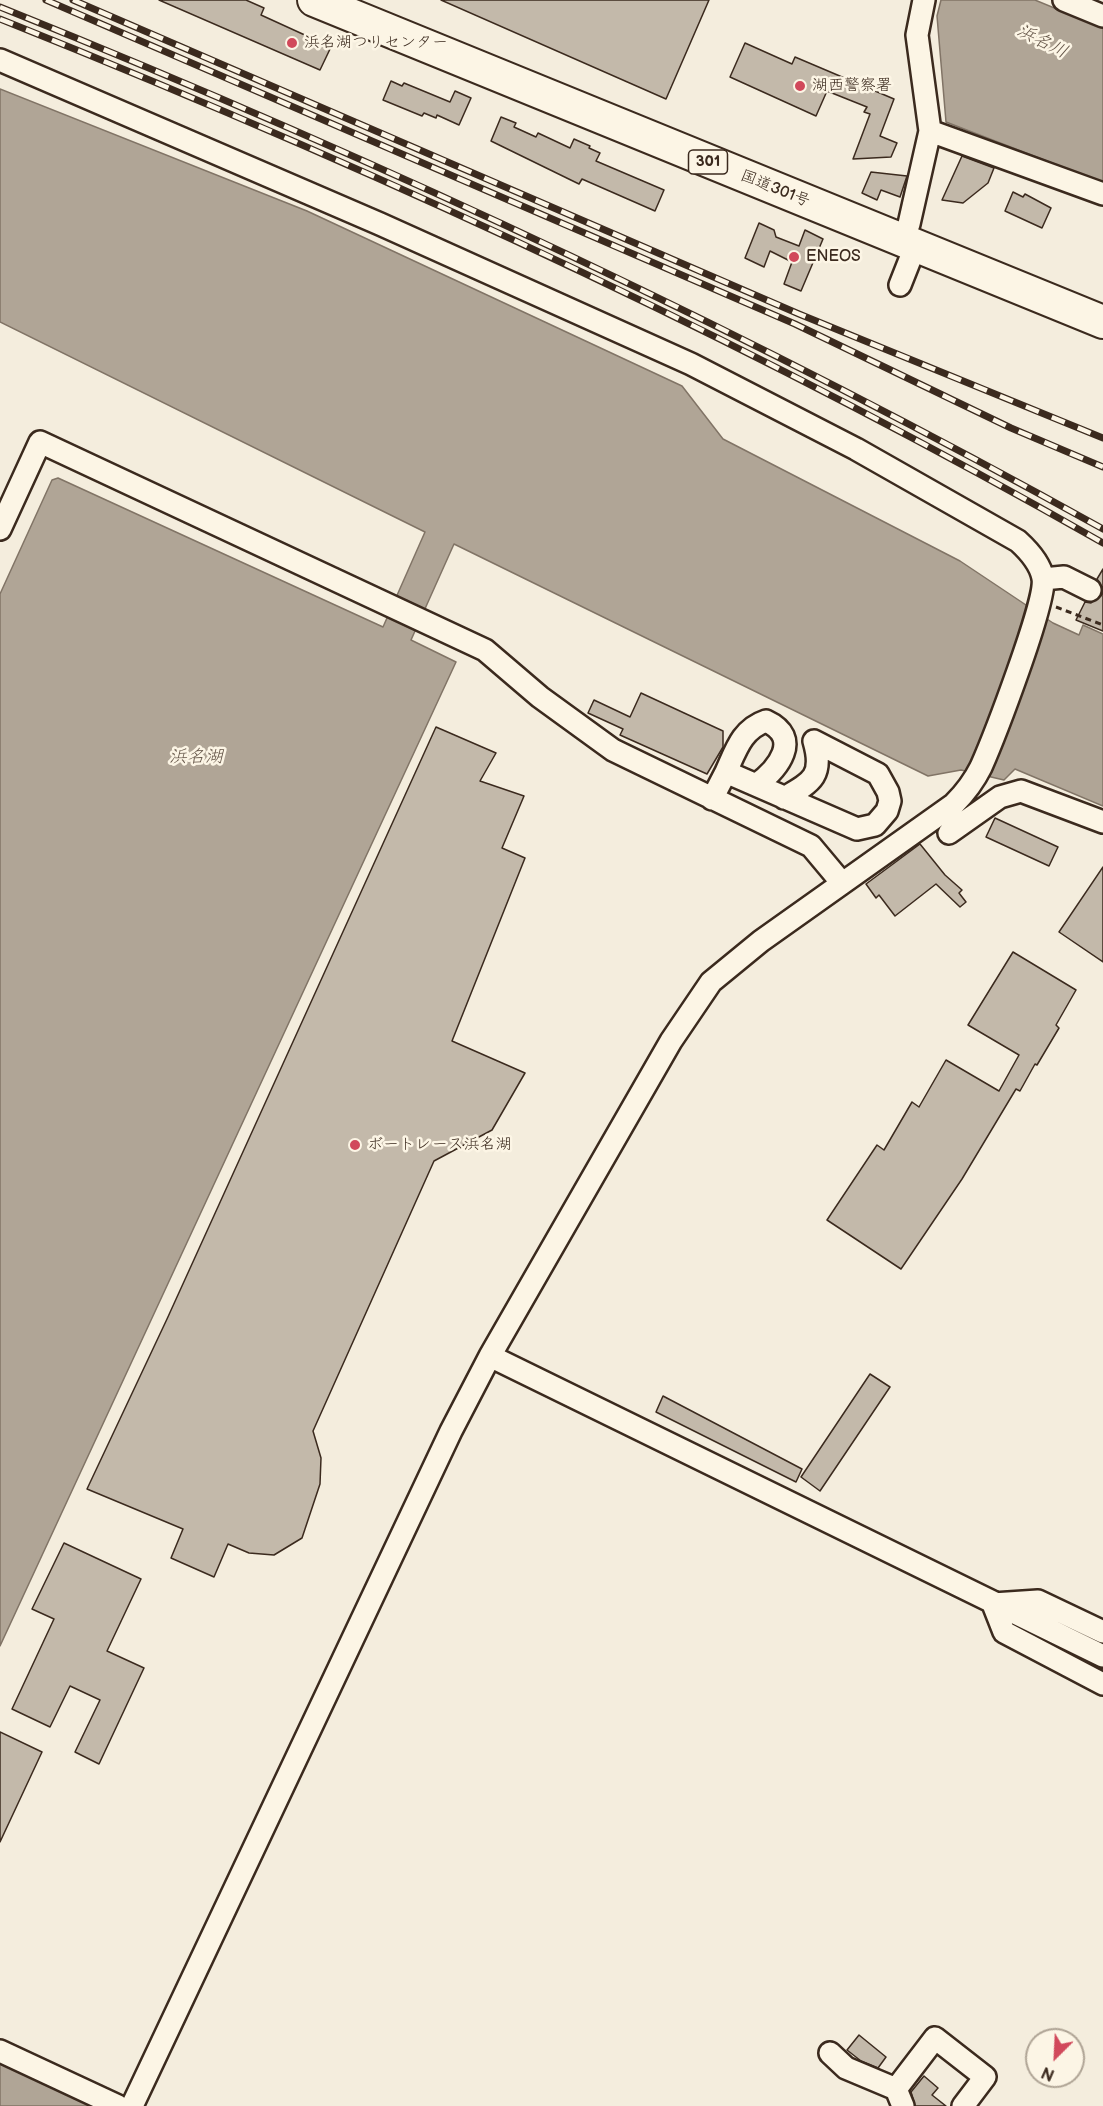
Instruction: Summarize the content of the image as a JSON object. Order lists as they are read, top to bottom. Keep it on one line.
{"streets":{"highway":["301","国道301号"]},"water":["浜名川","浜名湖"],"places":["浜名湖つりセンター","湖西警察署","ENEOS","ボートレース浜名湖"],"north":"bottom left"}
